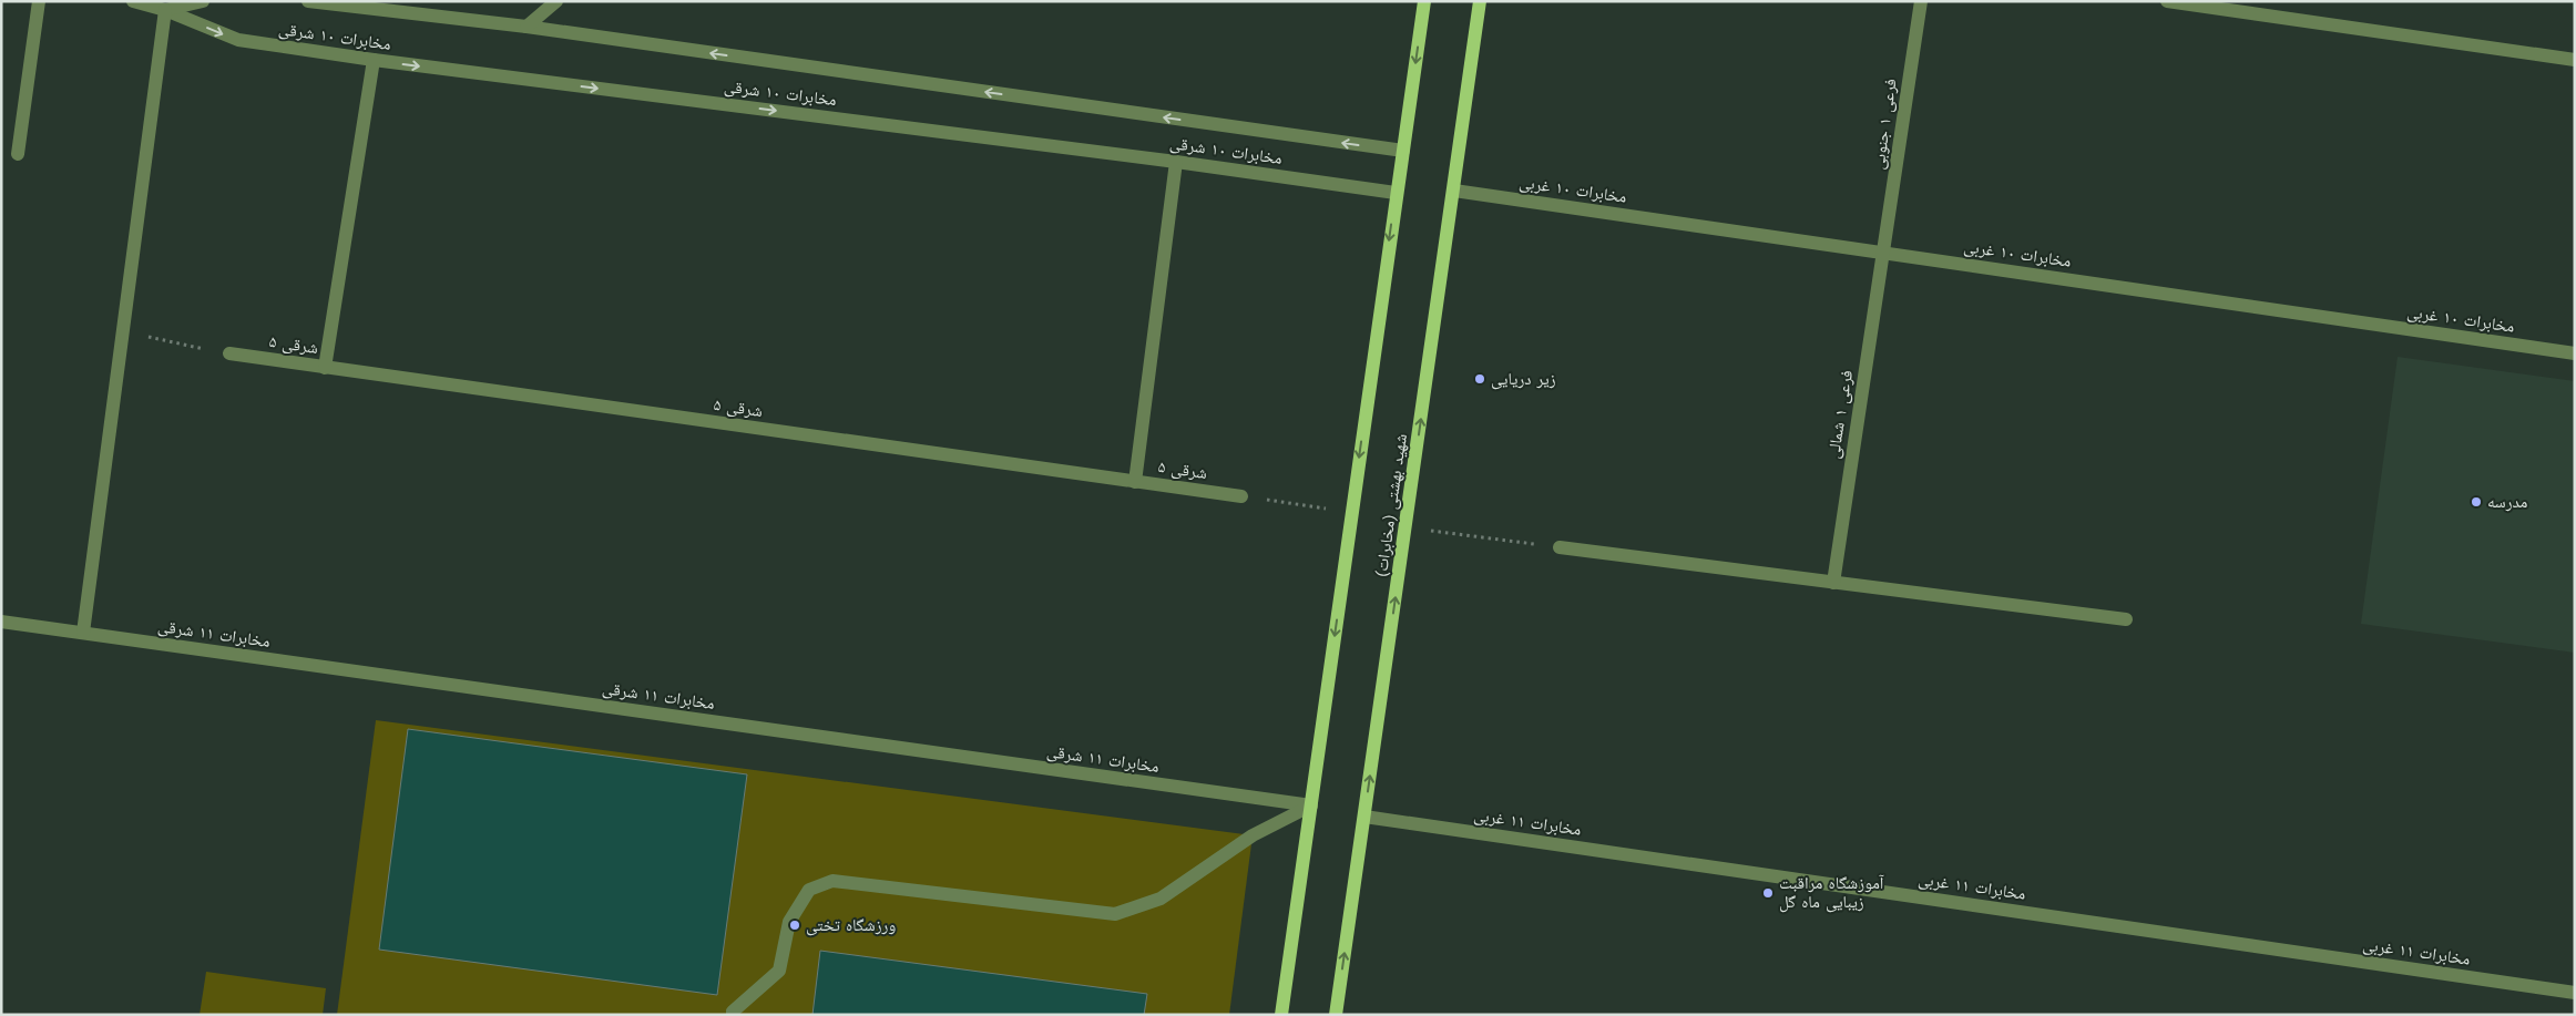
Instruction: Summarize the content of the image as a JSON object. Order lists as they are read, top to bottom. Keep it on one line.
{"streets":{"main road":["شهید بهشتی (مخابرات)"],"street":["مخابرات ۱۰ شرقی","فرعی ۱ جنوبی","مخابرات ۱۰ غربی","شرقی ۵","فرعی ۱ شمالی","مخابرات ۱۱ شرقی","مخابرات ۱۱ غربی"]},"crossings":[["فرعی ۱ جنوبی","مخابرات ۱۰ غربی"],["فرعی ۱ جنوبی","فرعی ۱ شمالی"],["مخابرات ۱۰ غربی","فرعی ۱ شمالی"],["مخابرات ۱۰ غربی","شهید بهشتی (مخابرات)"],["شهید بهشتی (مخابرات)","مخابرات ۱۱ غربی"]],"places":["زیر دریایی","مدرسه","آموزشگاه مراقبت زیبایی ماه گل","ورزشگاه تختی"]}
